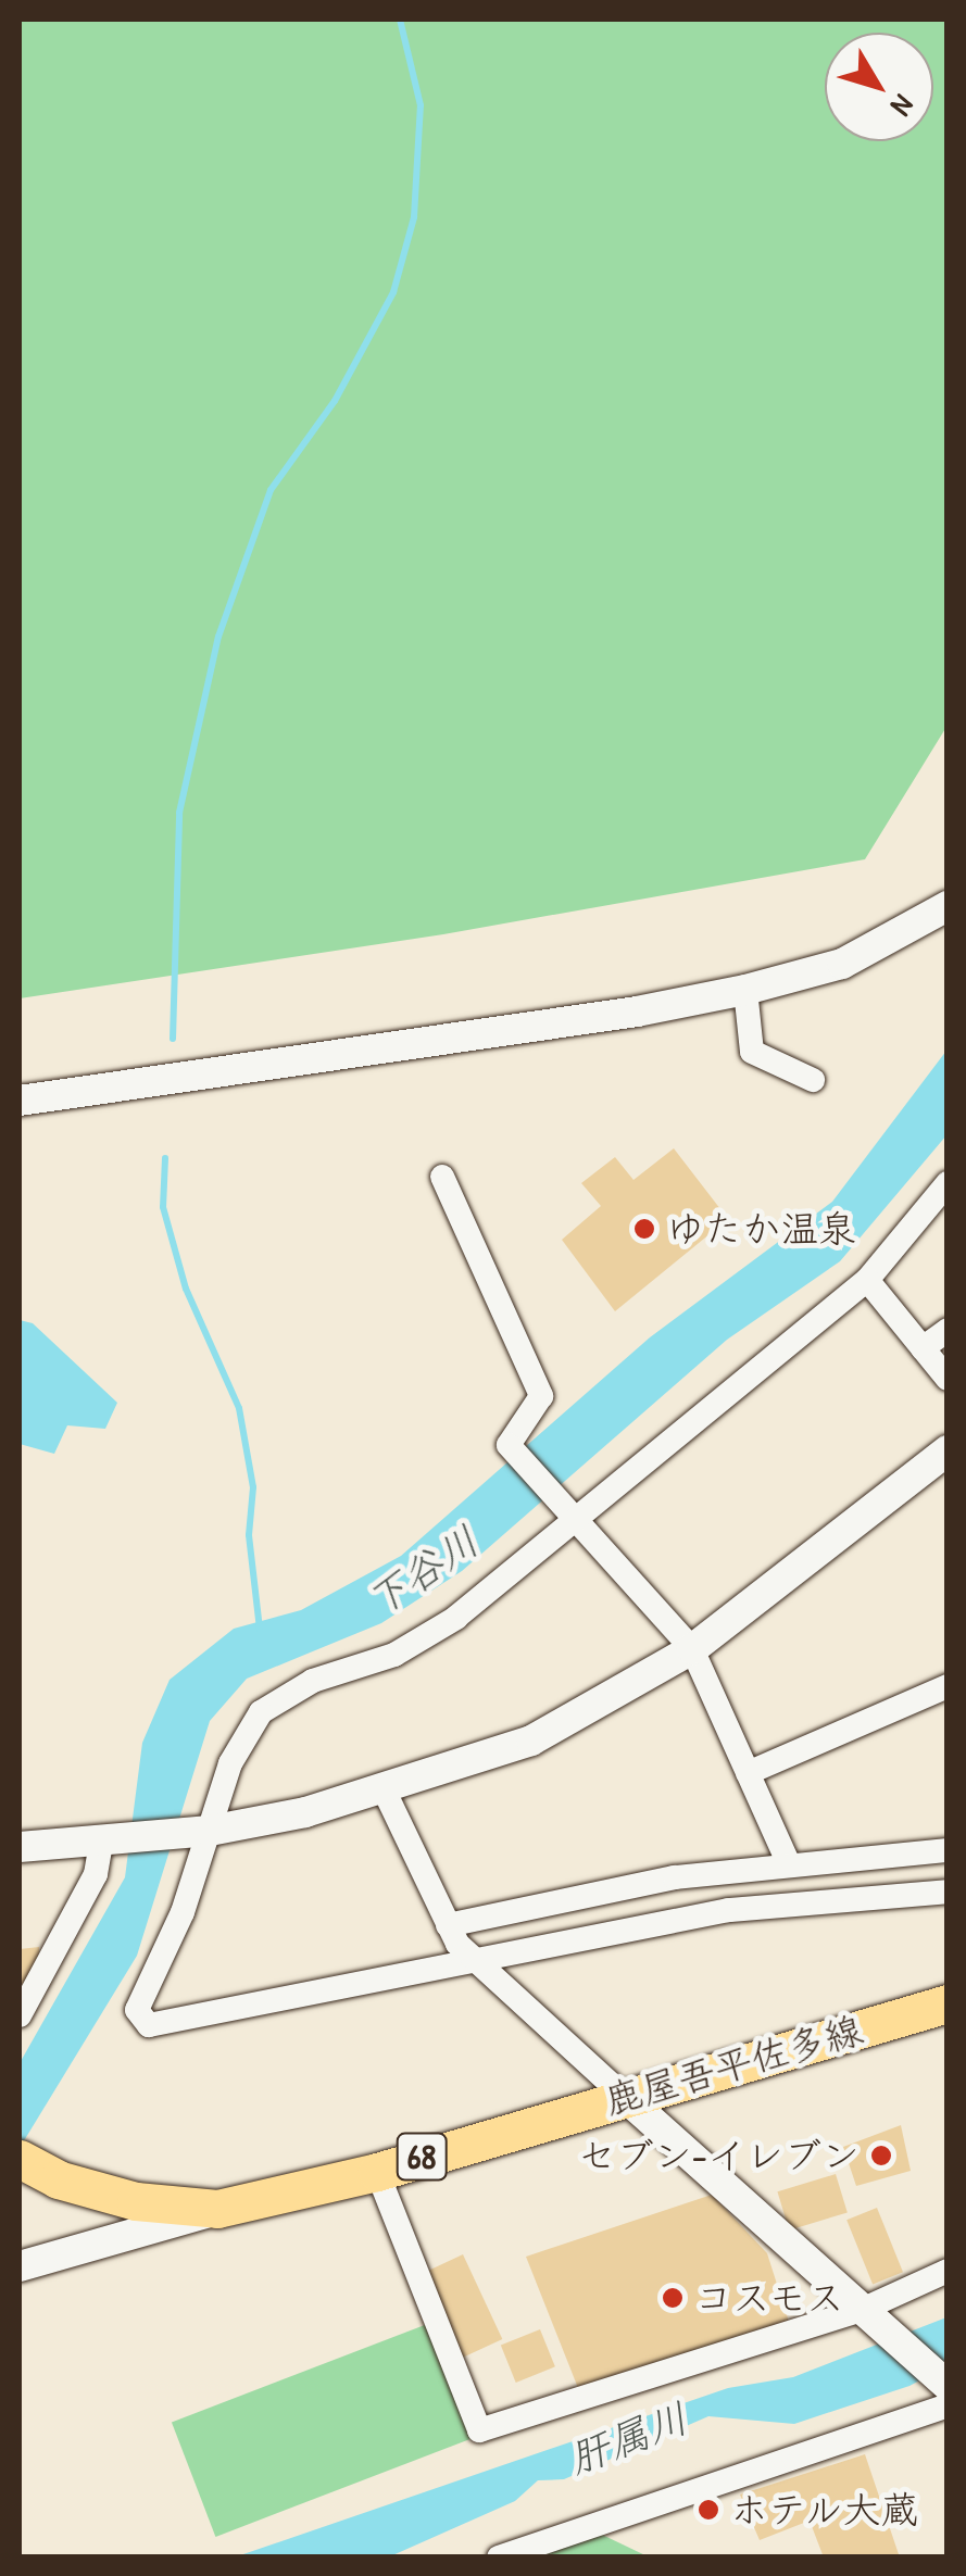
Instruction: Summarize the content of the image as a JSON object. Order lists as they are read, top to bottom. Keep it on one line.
{"streets":{"main road":["鹿屋吾平佐多線","68"]},"water":["下谷川","肝属川"],"places":["ゆたか温泉","セブン-イレブン","コスモス","ホテル大蔵"],"north":"bottom right"}
